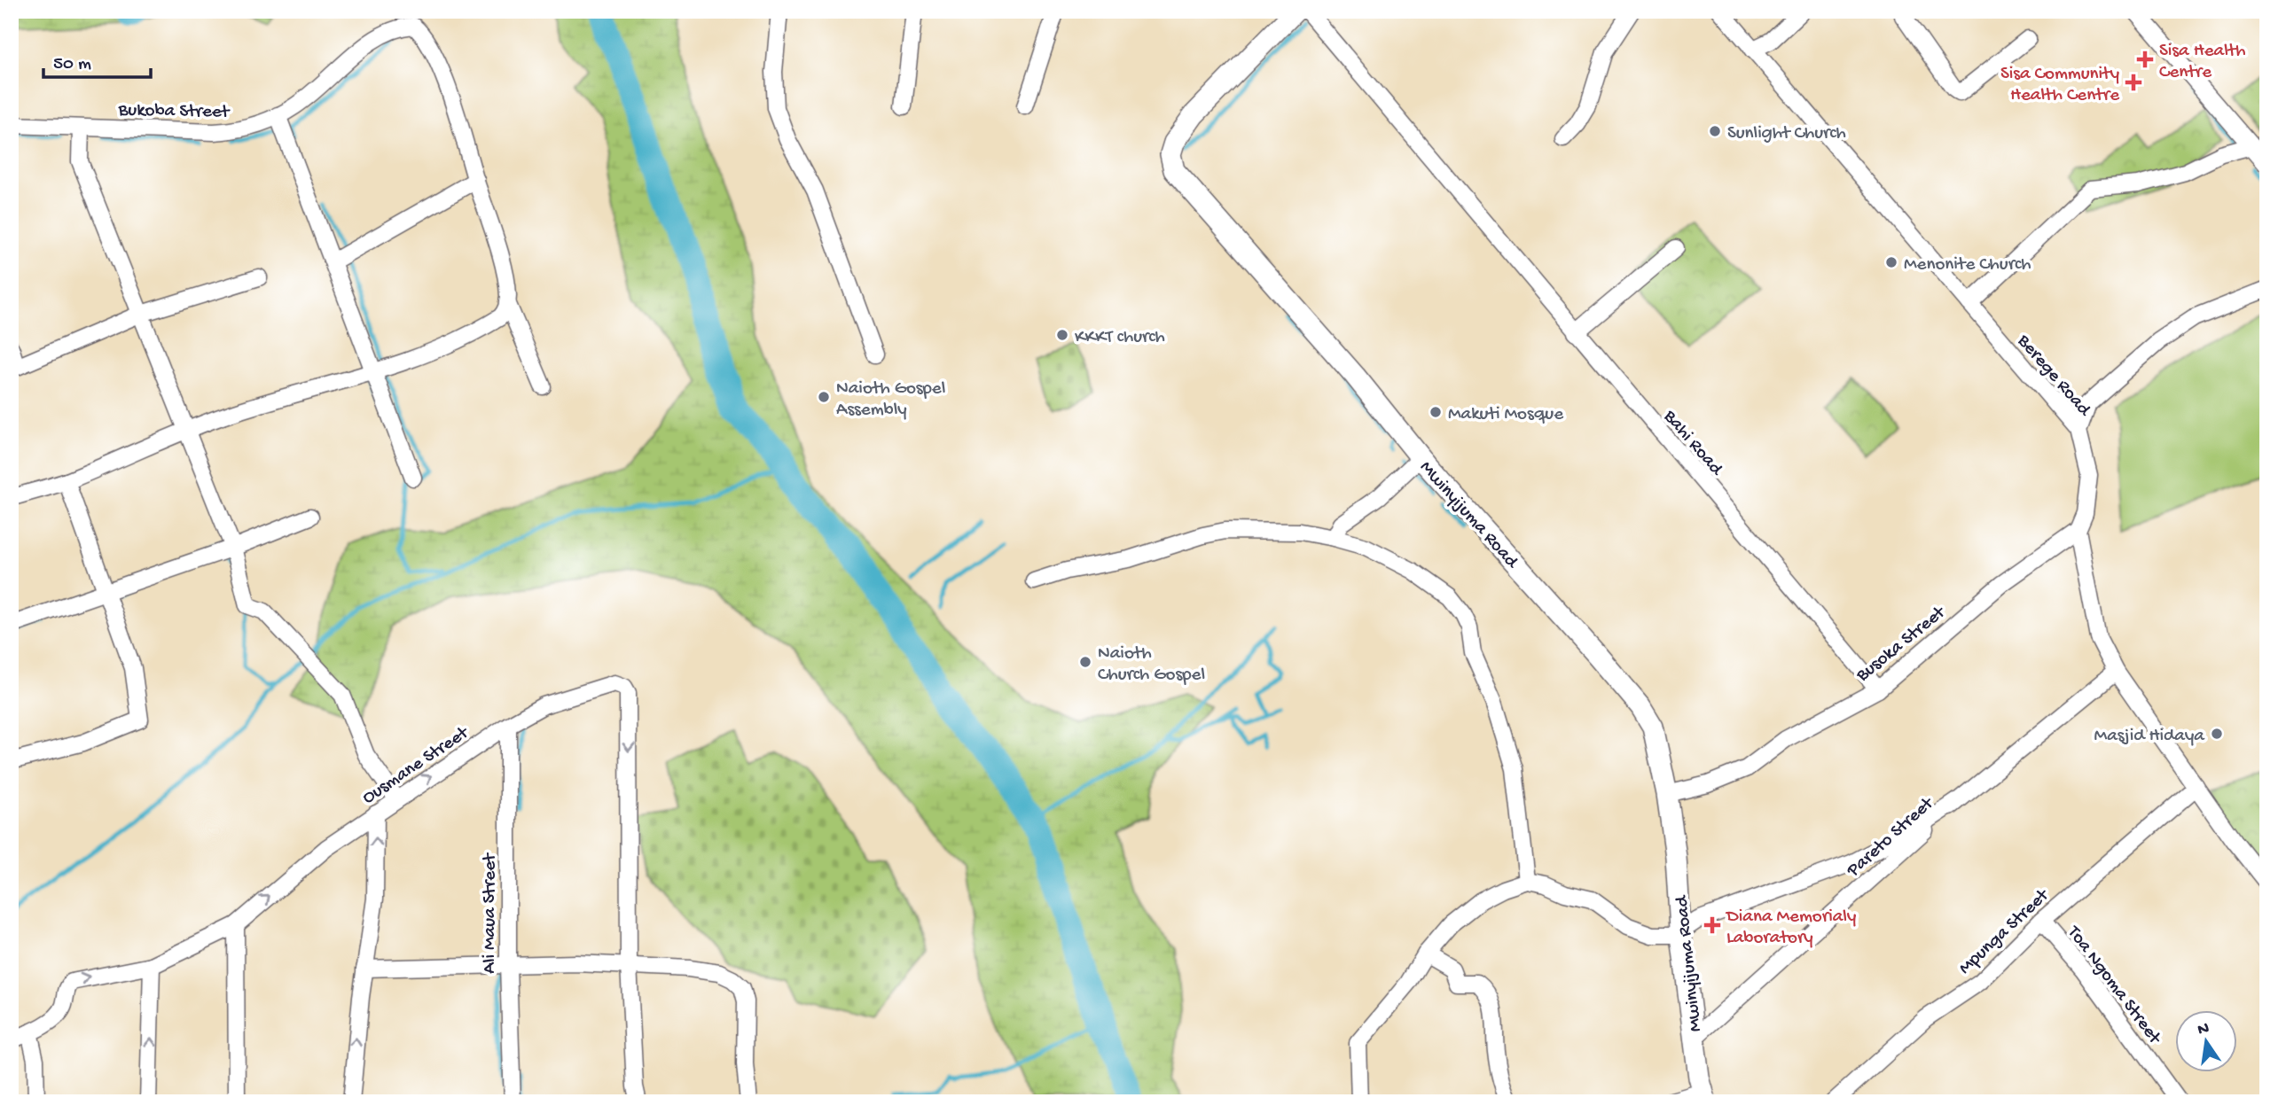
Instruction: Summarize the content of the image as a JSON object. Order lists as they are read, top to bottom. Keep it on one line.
{"streets":{"street":["Bukoba Street","Berege Road","Bahi Road","Mwinyijuma Road","Busoka Street","Ousmane Street","Pareto Street","Ali Maua Street","Mpunga Street","Toa Ngoma Street"]},"crossings":[["Berege Road","Busoka Street"],["Berege Road","Pareto Street"],["Berege Road","Mpunga Street"],["Bahi Road","Busoka Street"],["Mwinyijuma Road","Busoka Street"],["Mwinyijuma Road","Pareto Street"],["Ousmane Street","Ali Maua Street"],["Mpunga Street","Toa Ngoma Street"]],"places":{"health":["Sisa Health Centre","Sisa Community Health Centre","Diana Memorialy Laboratory"],"other":["Sunlight Church","Menonite Church","KKKT church","Naioth Gospel Assembly","Makuti Mosque","Naioth Church Gospel","Masjid Hidaya"]},"scale_bar":"50 m","north":"top"}
